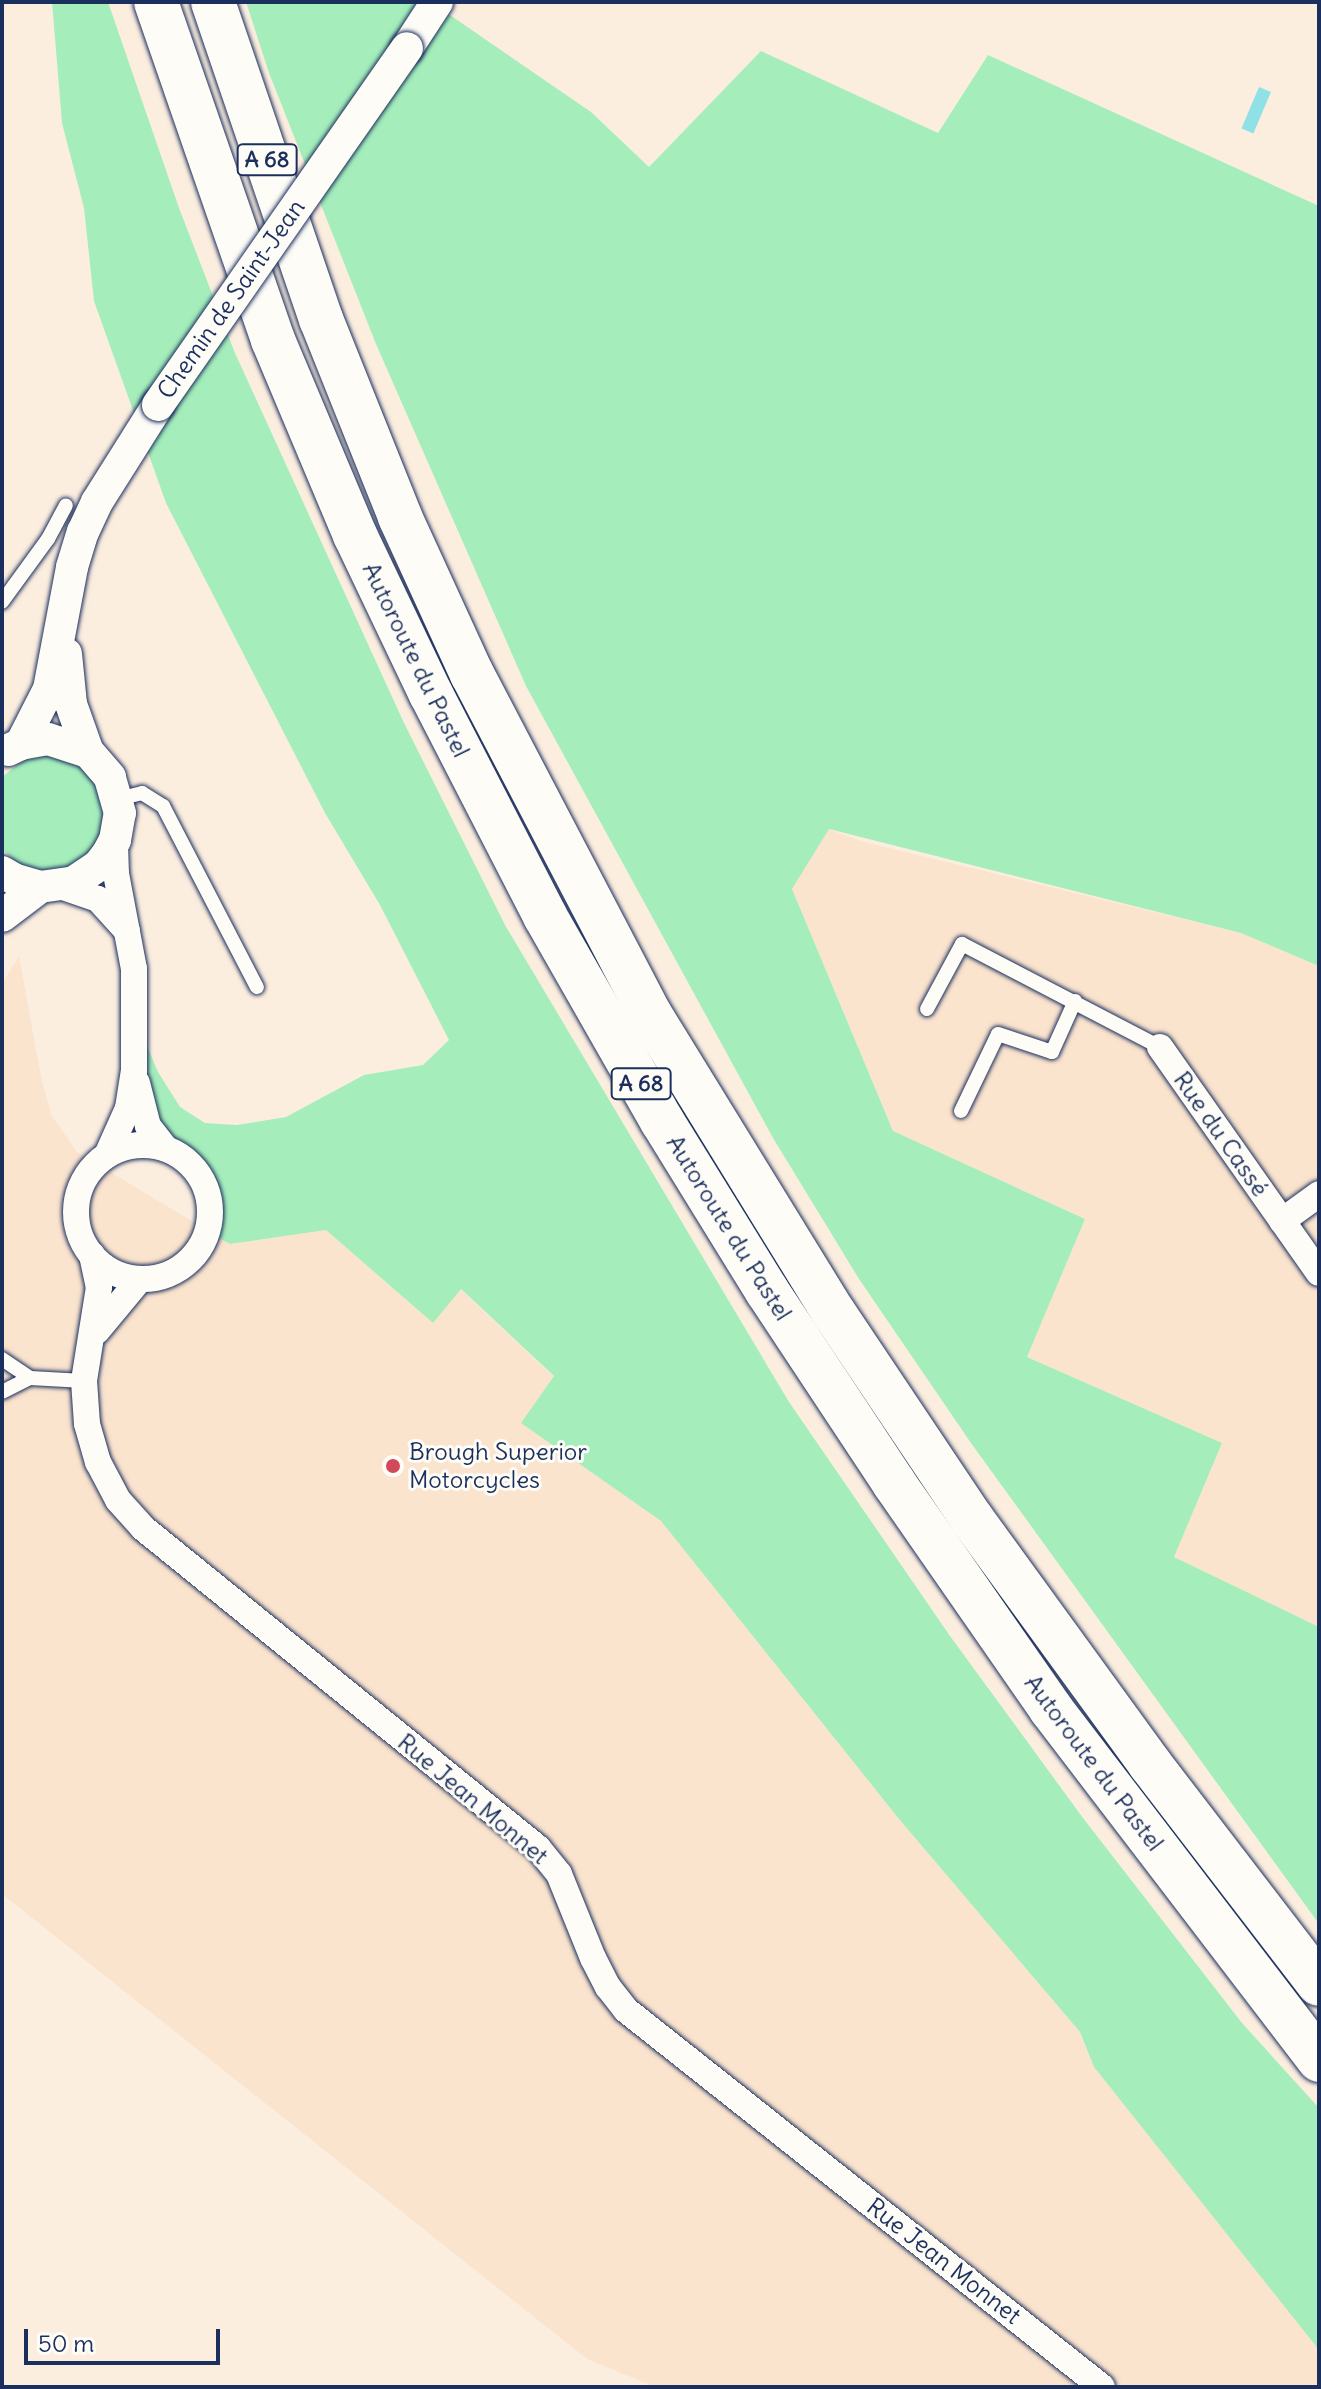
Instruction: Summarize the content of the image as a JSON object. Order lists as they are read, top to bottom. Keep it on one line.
{"streets":{"highway":["A 68","Autoroute du Pastel"],"street":["Chemin de Saint-Jean","Rue du Cassé","Rue Jean Monnet"]},"places":["Brough Superior Motorcycles"],"scale_bar":"50 m"}
